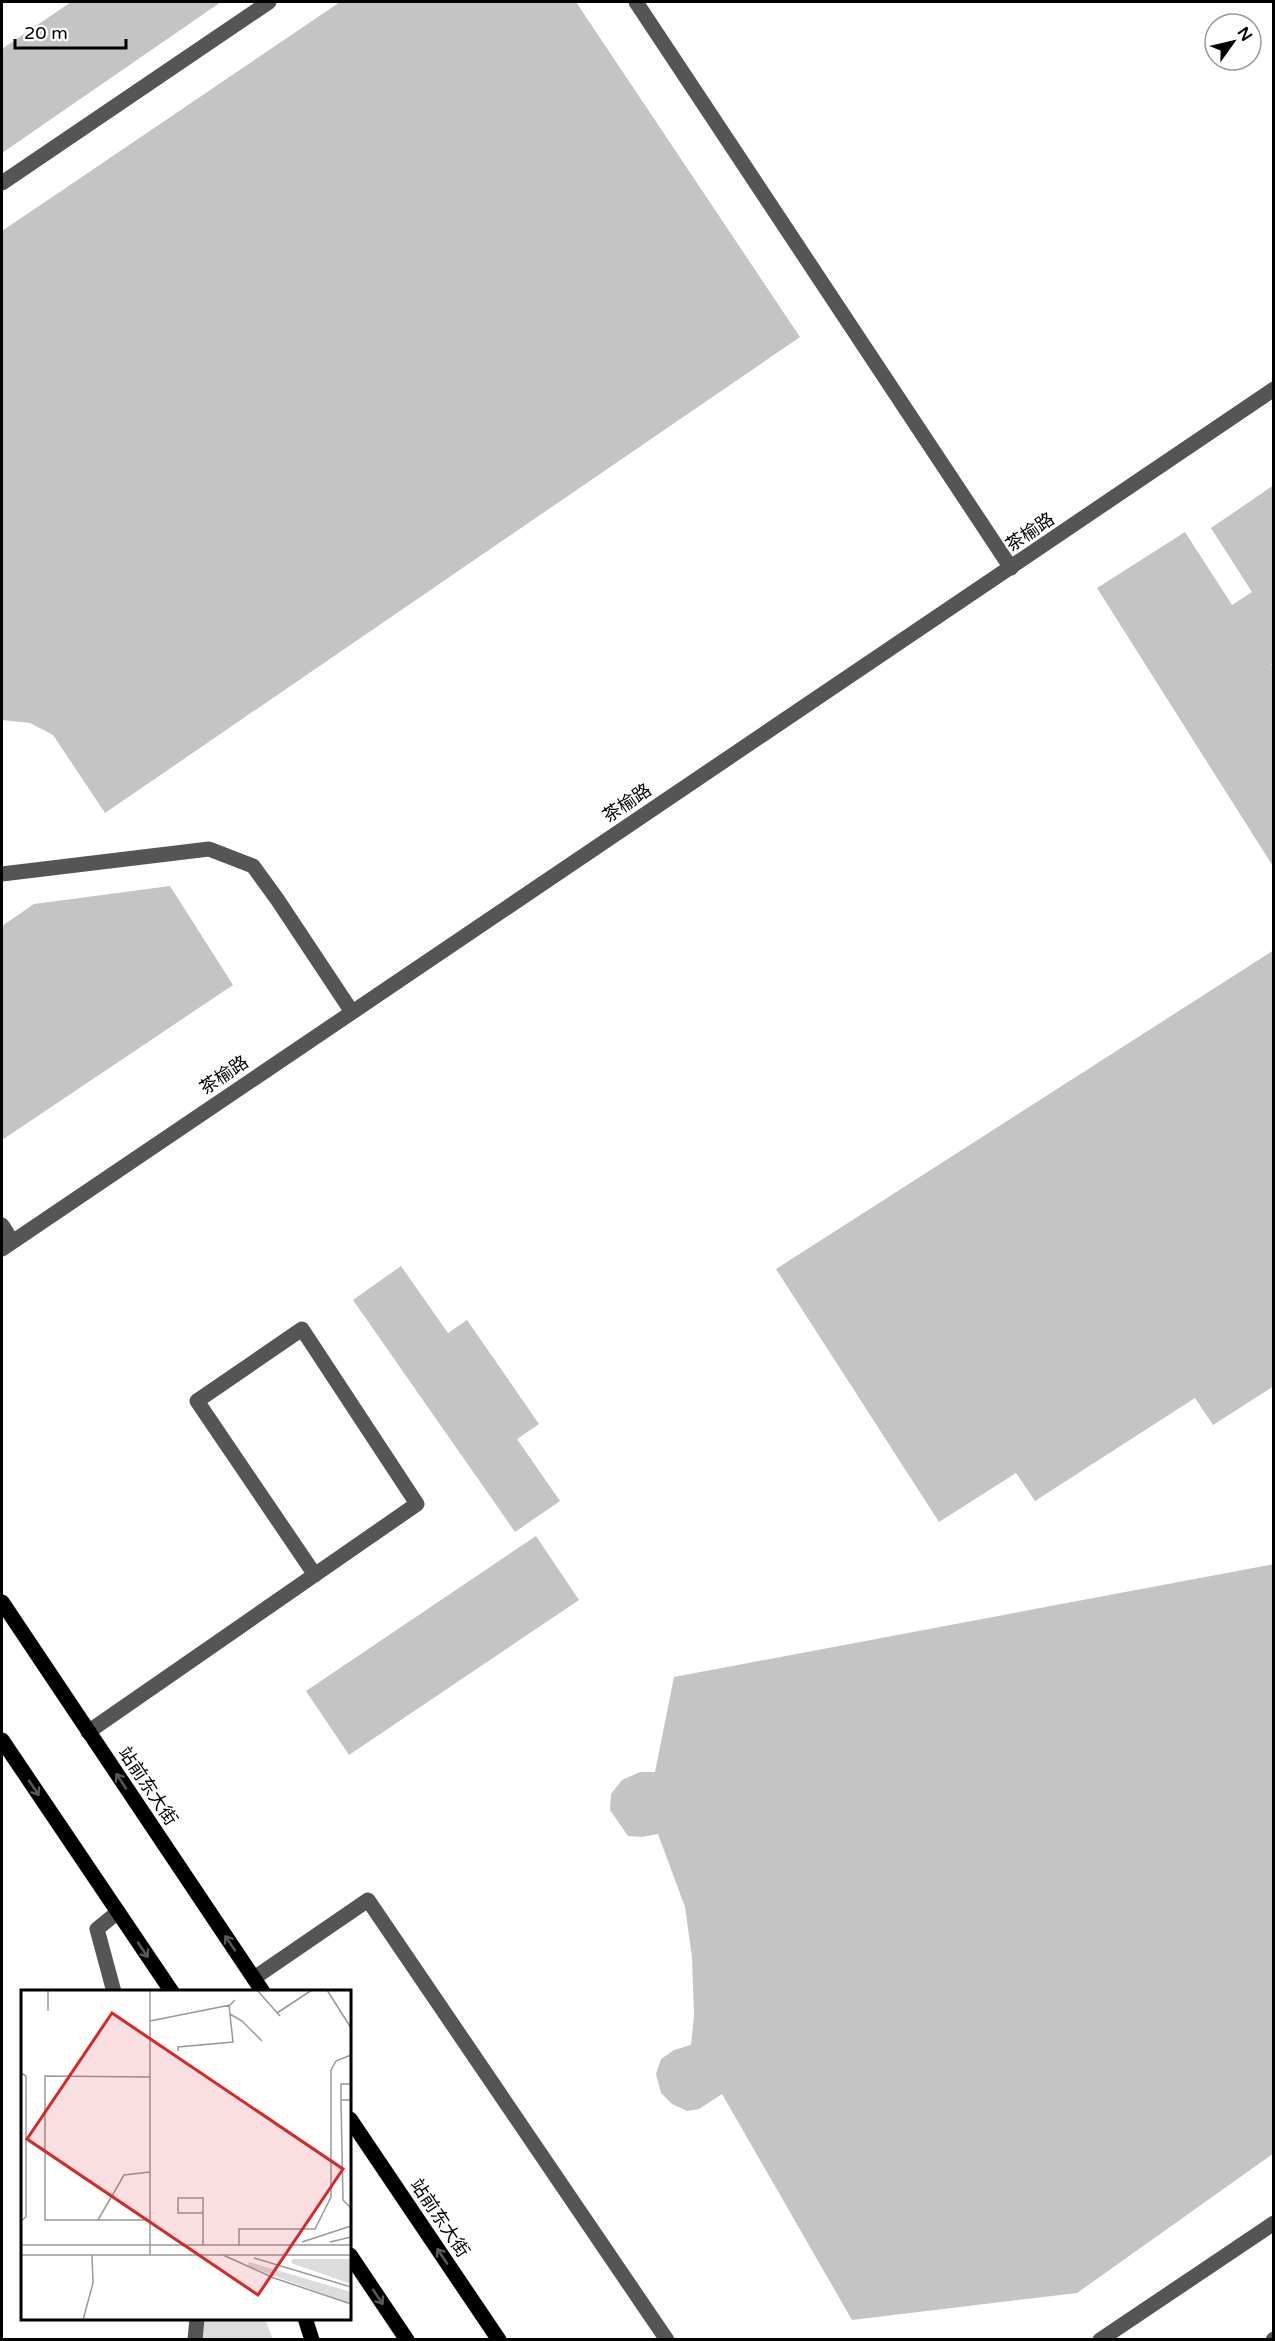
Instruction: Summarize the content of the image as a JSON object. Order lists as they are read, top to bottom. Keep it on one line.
{"streets":{"main road":["站前东大街"],"street":["茶榆路"]},"scale_bar":"20 m","north":"top right"}
